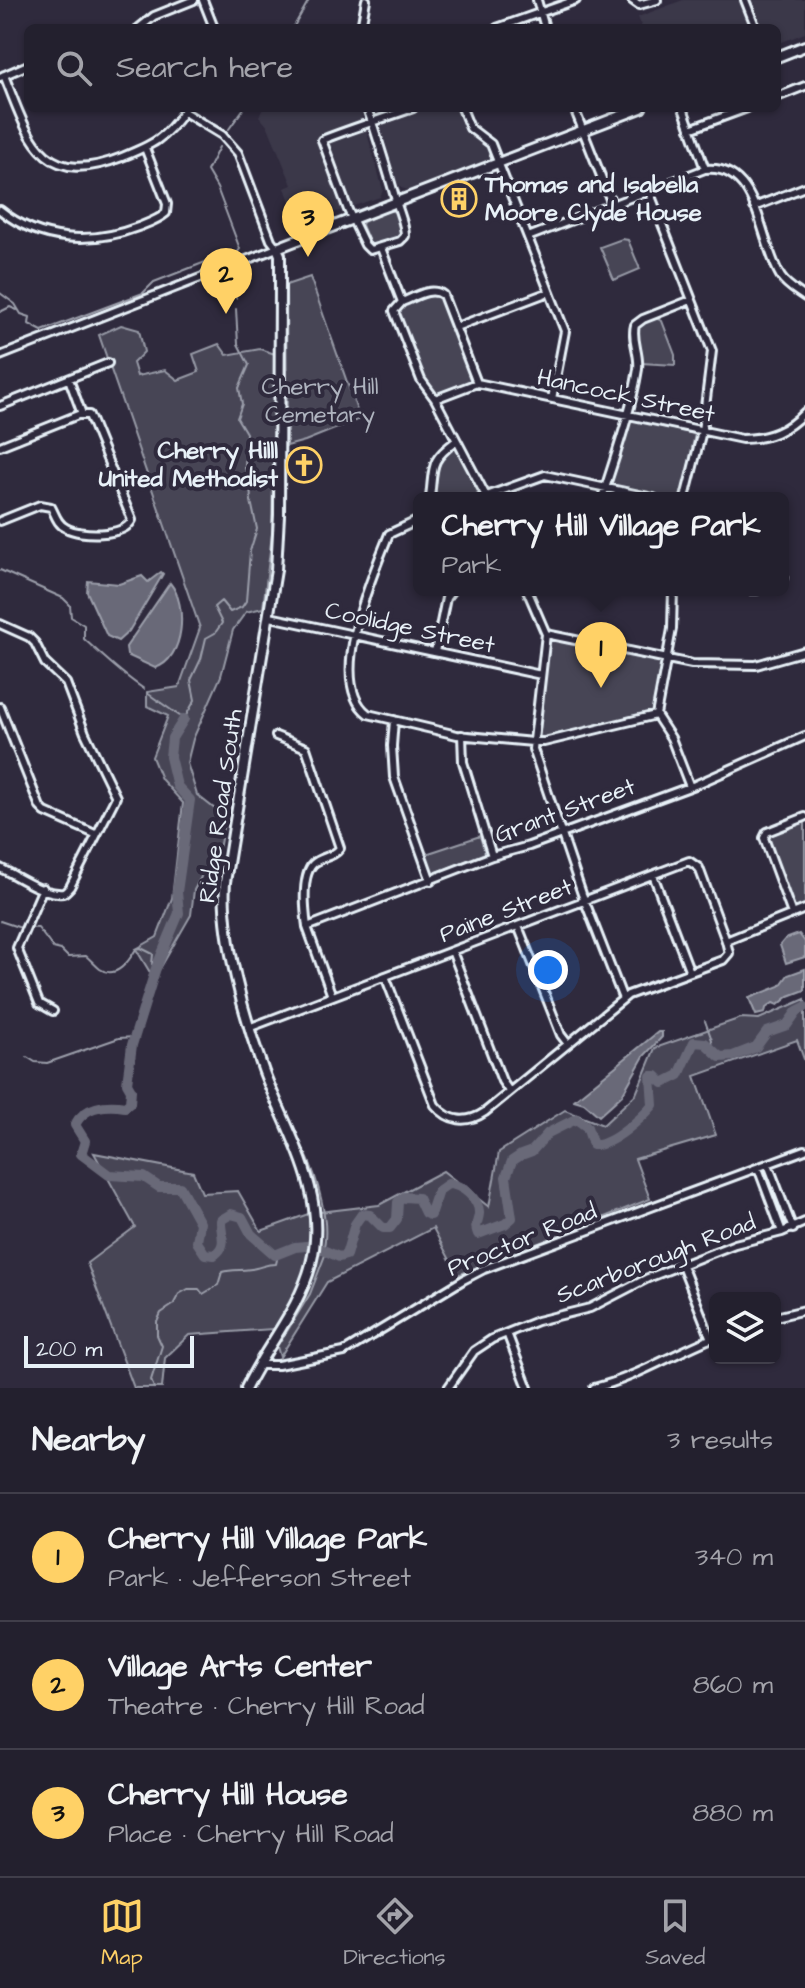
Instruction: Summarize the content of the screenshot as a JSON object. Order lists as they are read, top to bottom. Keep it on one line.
{"streets":{"main road":["Ridge Road South"],"street":["Hancock Street","Coolidge Street","Grant Street","Paine Street","Proctor Road","Scarborough Road"]},"crossings":[["Coolidge Street","Ridge Road South"],["Ridge Road South","Paine Street"],["Ridge Road South","Proctor Road"]],"parks":["Cherry Hill Cemetary"],"places":{"building":["Thomas and Isabella Moore Clyde House"],"church":["Cherry Hilll United Methodist"]},"scale_bar":"200 m","page":{"search":"Search here","pins":["3","2","1"],"popup":["Cherry Hill Village Park","Park"],"scale":"200 m","heading":["Nearby","3 results"],"list":[{"mark":"1","name":"Cherry Hill Village Park","note":"Park · Jefferson Street","value":"340 m"},{"mark":"2","name":"Village Arts Center","note":"Theatre · Cherry Hill Road","value":"860 m"},{"mark":"3","name":"Cherry Hill House","note":"Place · Cherry Hill Road","value":"880 m"}],"nav":["Map","Directions","Saved"]}}
